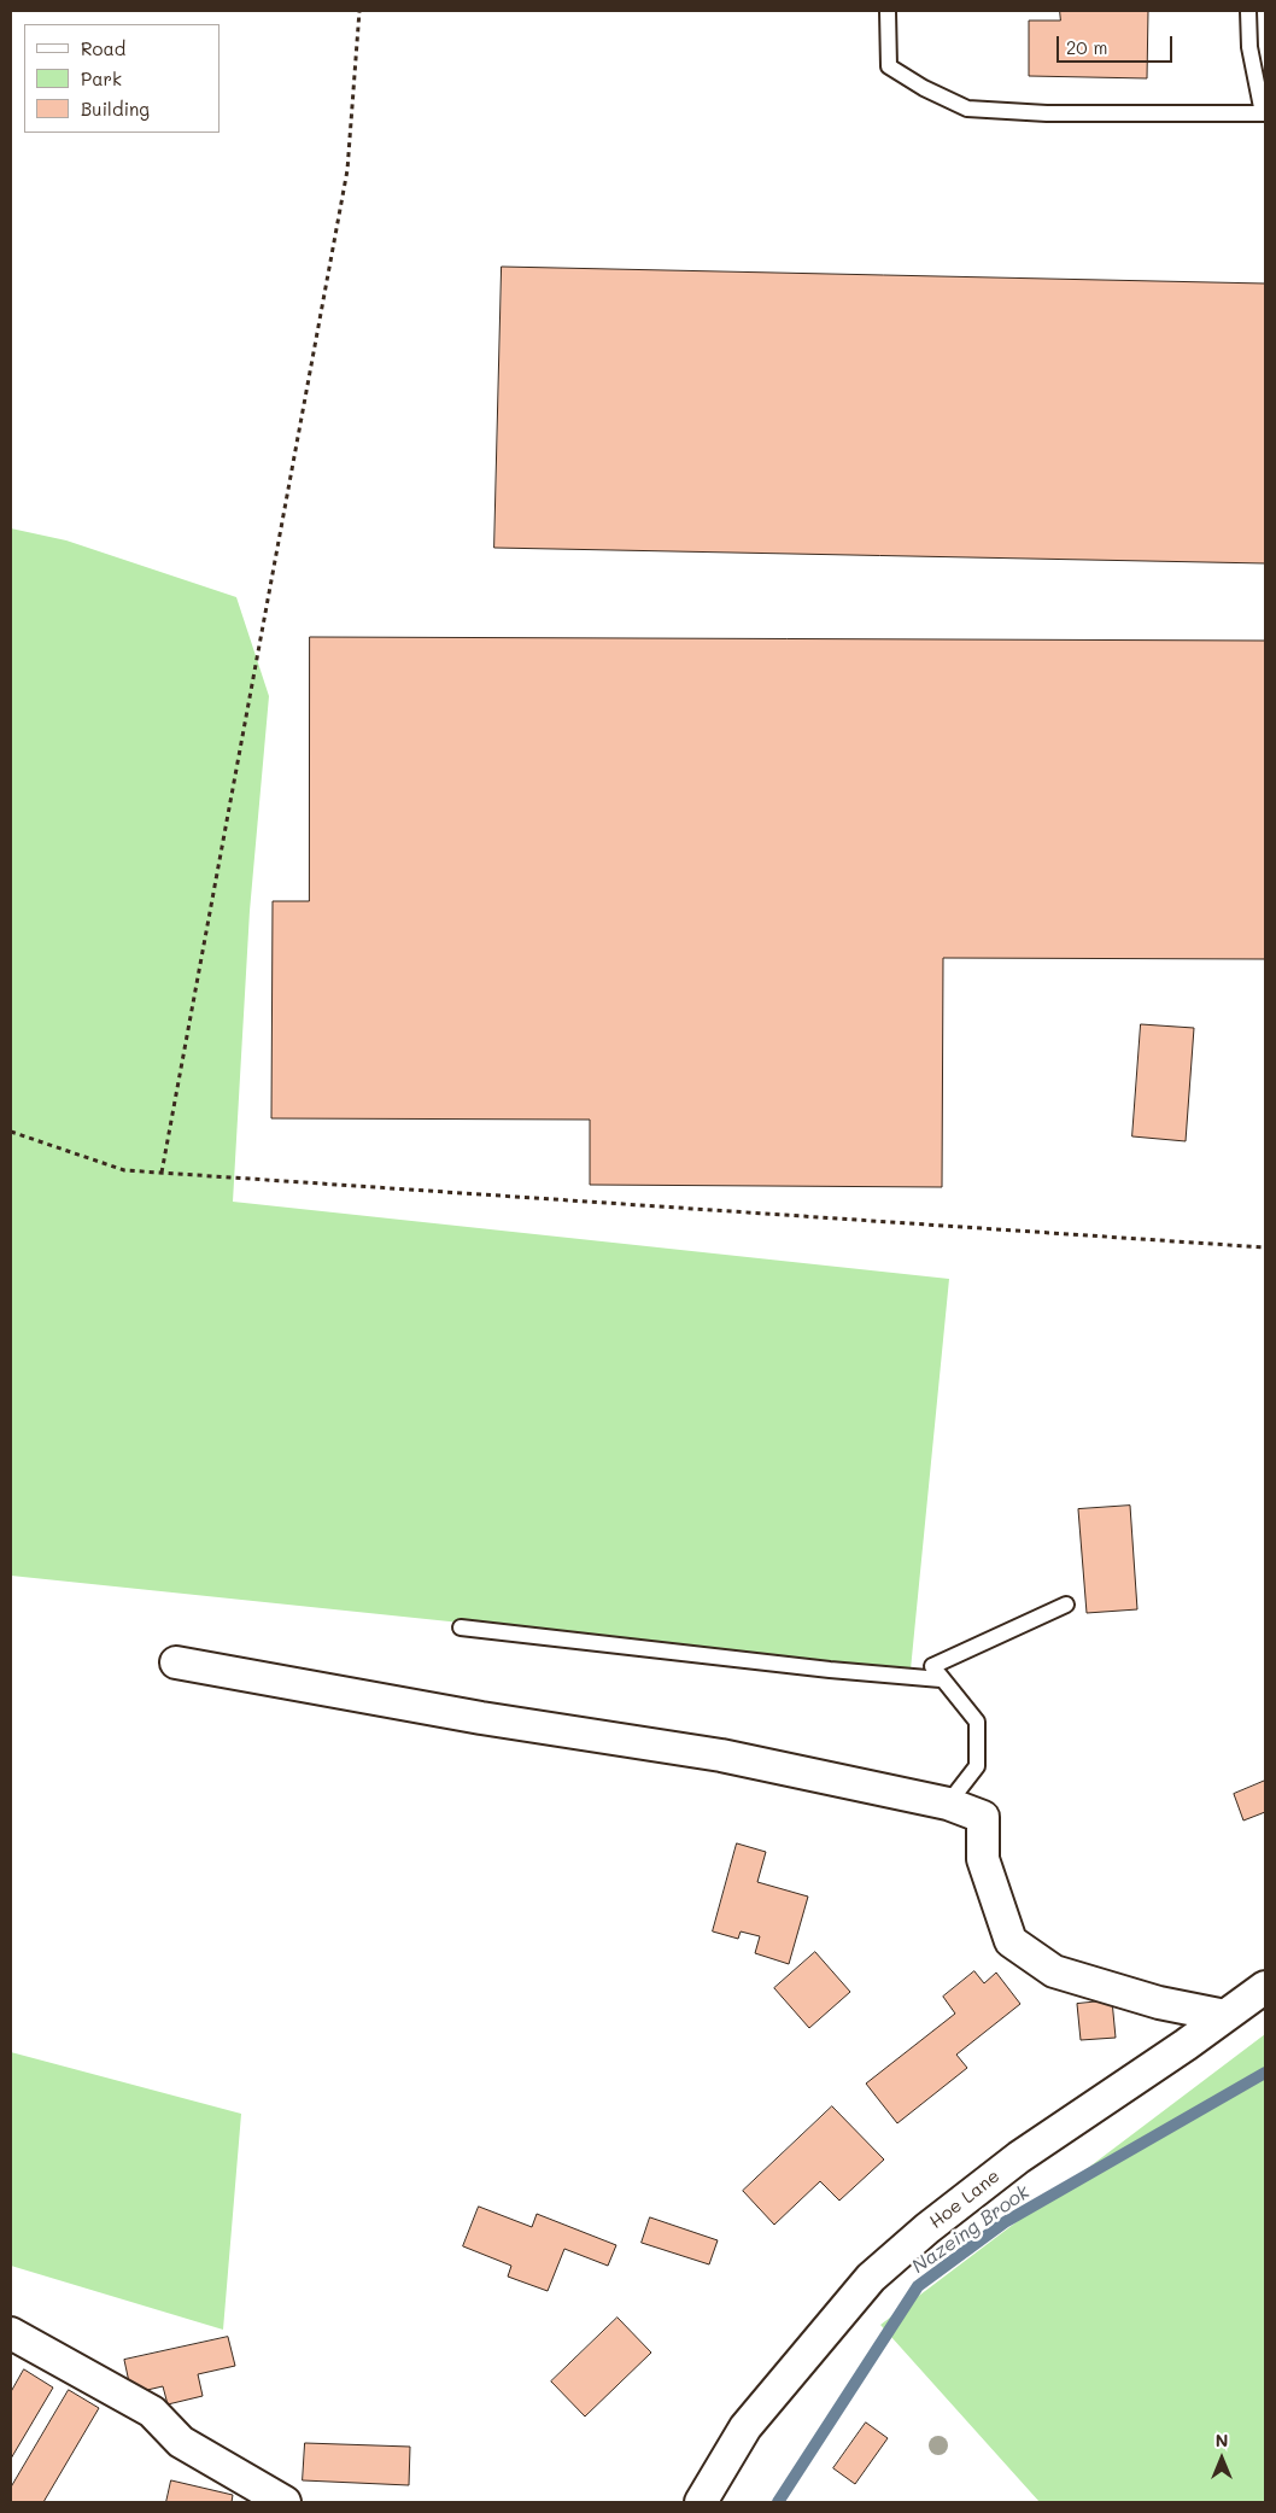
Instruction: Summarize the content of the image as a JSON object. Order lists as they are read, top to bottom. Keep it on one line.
{"streets":{"street":["Hoe Lane"]},"water":["Nazeing Brook"],"legend":["Road","Park","Building"],"scale_bar":"20 m","north":"top"}
